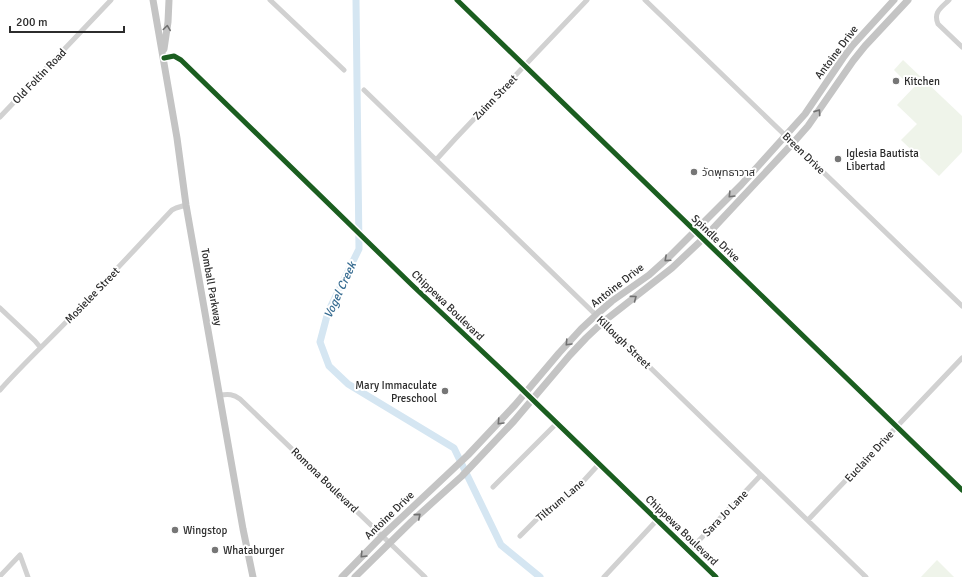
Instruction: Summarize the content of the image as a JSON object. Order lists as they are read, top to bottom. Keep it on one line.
{"streets":{"main road":["Antoine Drive","Tomball Parkway"],"street":["Old Foltin Road","Zuinn Street","Breen Drive","Spindle Drive","Mosielee Street","Chippewa Boulevard","Killough Street","Euclaire Drive","Romona Boulevard","Tiltrum Lane","Sara Jo Lane"]},"crossings":[["Antoine Drive","Breen Drive"],["Antoine Drive","Spindle Drive"],["Antoine Drive","Chippewa Boulevard"],["Antoine Drive","Killough Street"],["Antoine Drive","Romona Boulevard"],["Zuinn Street","Spindle Drive"],["Zuinn Street","Killough Street"],["Spindle Drive","Euclaire Drive"],["Tomball Parkway","Mosielee Street"],["Tomball Parkway","Chippewa Boulevard"],["Tomball Parkway","Romona Boulevard"],["Chippewa Boulevard","Tiltrum Lane"],["Chippewa Boulevard","Sara Jo Lane"],["Killough Street","Euclaire Drive"],["Killough Street","Sara Jo Lane"]],"water":["Vogel Creek"],"places":["Kitchen","Iglesia Bautista Libertad","วัดพุทธาวาส","Mary Immaculate Preschool","Wingstop","Whataburger"],"scale_bar":"200 m"}
